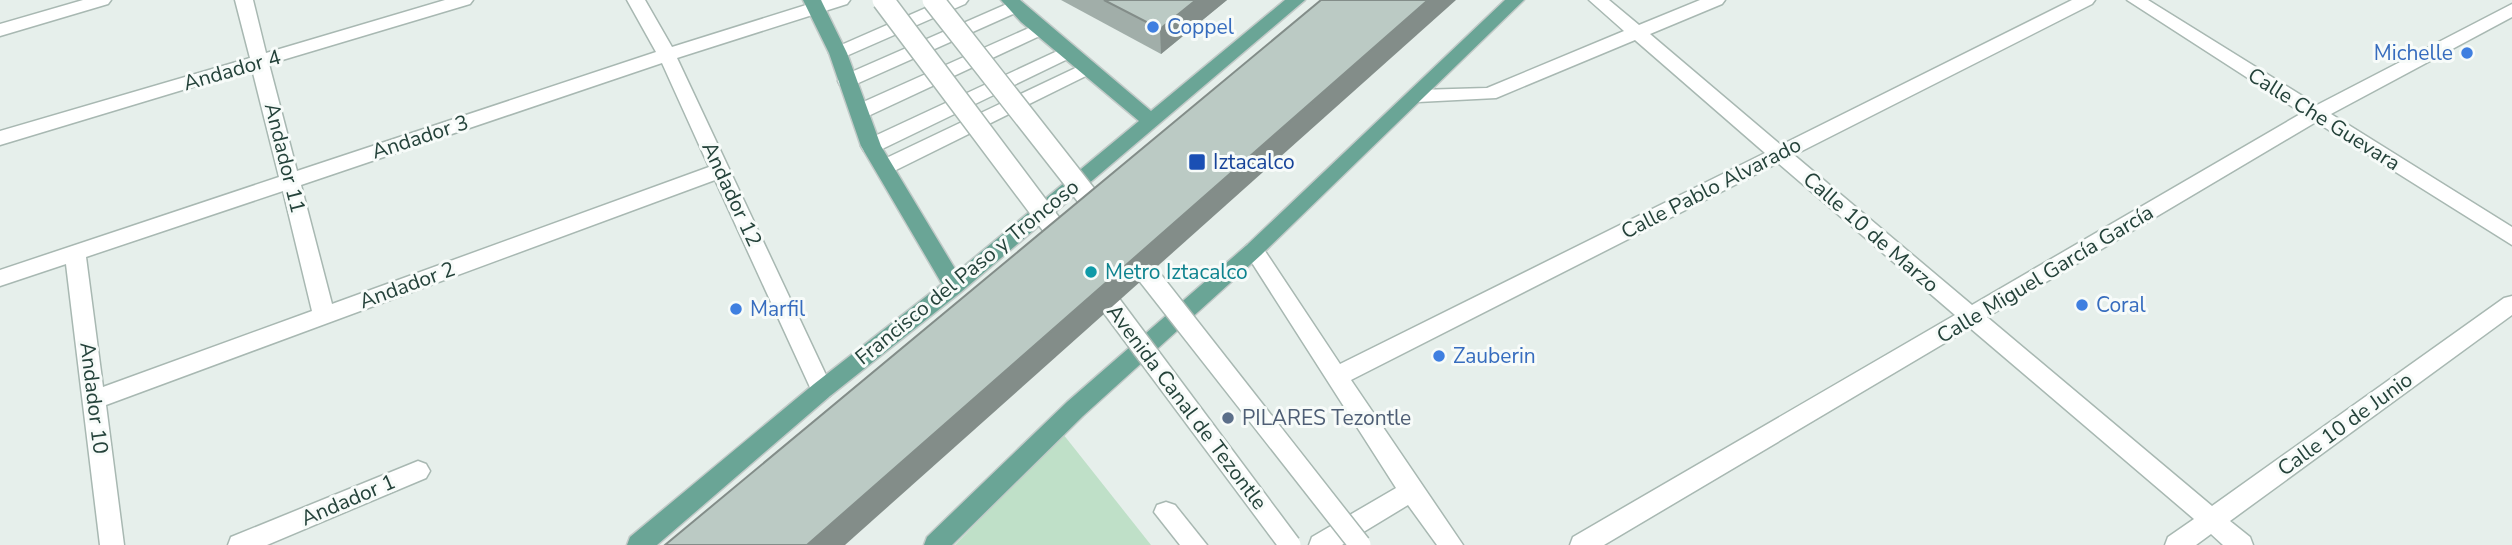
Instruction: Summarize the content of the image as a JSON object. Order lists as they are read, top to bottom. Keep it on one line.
{"streets":{"main road":["Francisco del Paso y Troncoso"],"street":["Andador 4","Calle Che Guevara","Andador 3","Andador 11","Calle Pablo Alvarado","Andador 12","Calle 10 de Marzo","Calle Miguel García García","Andador 2","Andador 10","Avenida Canal de Tezontle","Calle 10 de Junio","Andador 1"]},"crossings":[["Andador 4","Andador 11"],["Calle Che Guevara","Calle Miguel García García"],["Andador 3","Andador 11"],["Andador 3","Andador 12"],["Andador 3","Andador 10"],["Andador 11","Andador 2"],["Calle Pablo Alvarado","Calle 10 de Marzo"],["Andador 12","Francisco del Paso y Troncoso"],["Andador 12","Andador 2"],["Calle 10 de Marzo","Calle Miguel García García"],["Calle 10 de Marzo","Calle 10 de Junio"],["Andador 2","Andador 10"]],"places":{"other":["Coppel","Michelle","Metro Iztacalco","Coral","Marfil","Zauberin","PILARES Tezontle"],"transit":["Iztacalco"]}}
